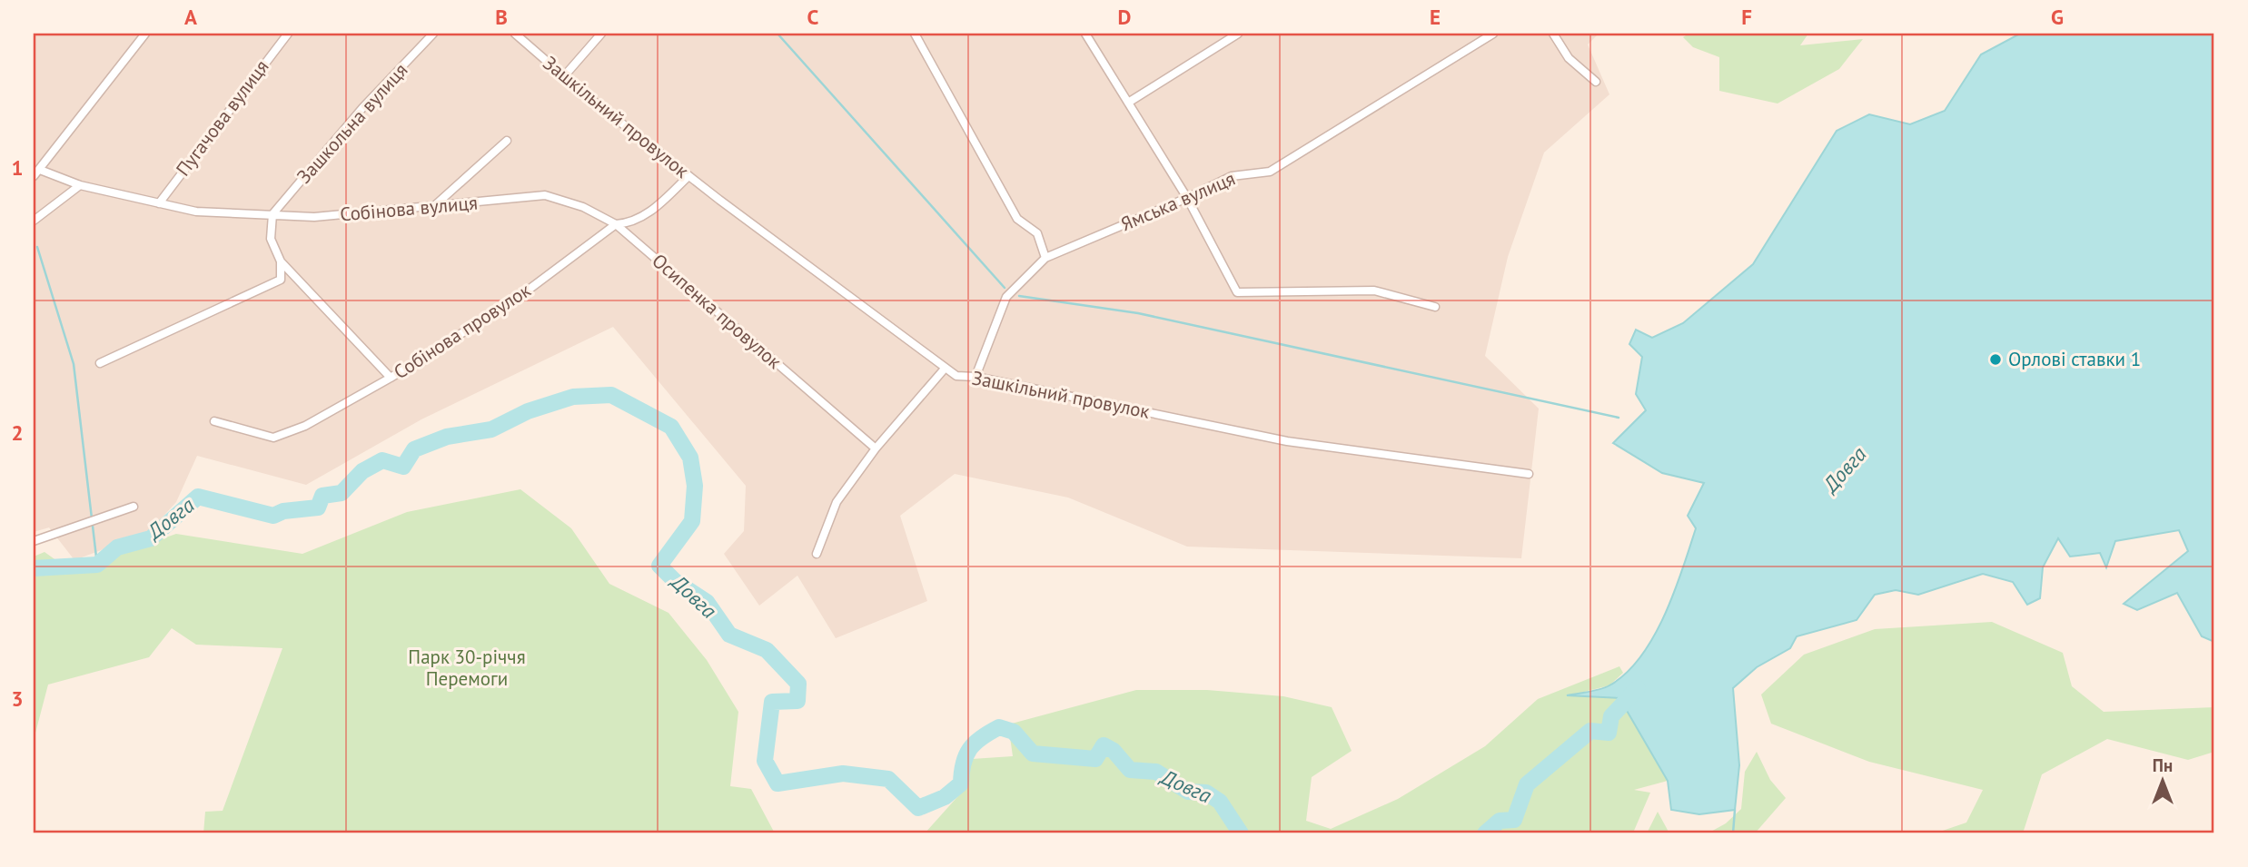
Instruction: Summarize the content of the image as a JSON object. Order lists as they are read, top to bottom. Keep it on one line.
{"streets":{"street":["Зашкільний провулок","Пугачова вулиця","Зашкольна вулиця","Ямська вулиця","Собінова вулиця","Осипенка провулок","Собінова провулок"]},"crossings":[["Зашкільний провулок","Ямська вулиця"],["Зашкільний провулок","Собінова провулок"],["Зашкольна вулиця","Собінова вулиця"],["Собінова вулиця","Осипенка провулок"],["Осипенка провулок","Собінова провулок"]],"water":["Довга"],"parks":["Парк 30-річчя Перемоги"],"places":["Орлові ставки 1"],"north":"top","grid":{"columns":["A","B","C","D","E","F","G"],"rows":["1","2","3"]}}
